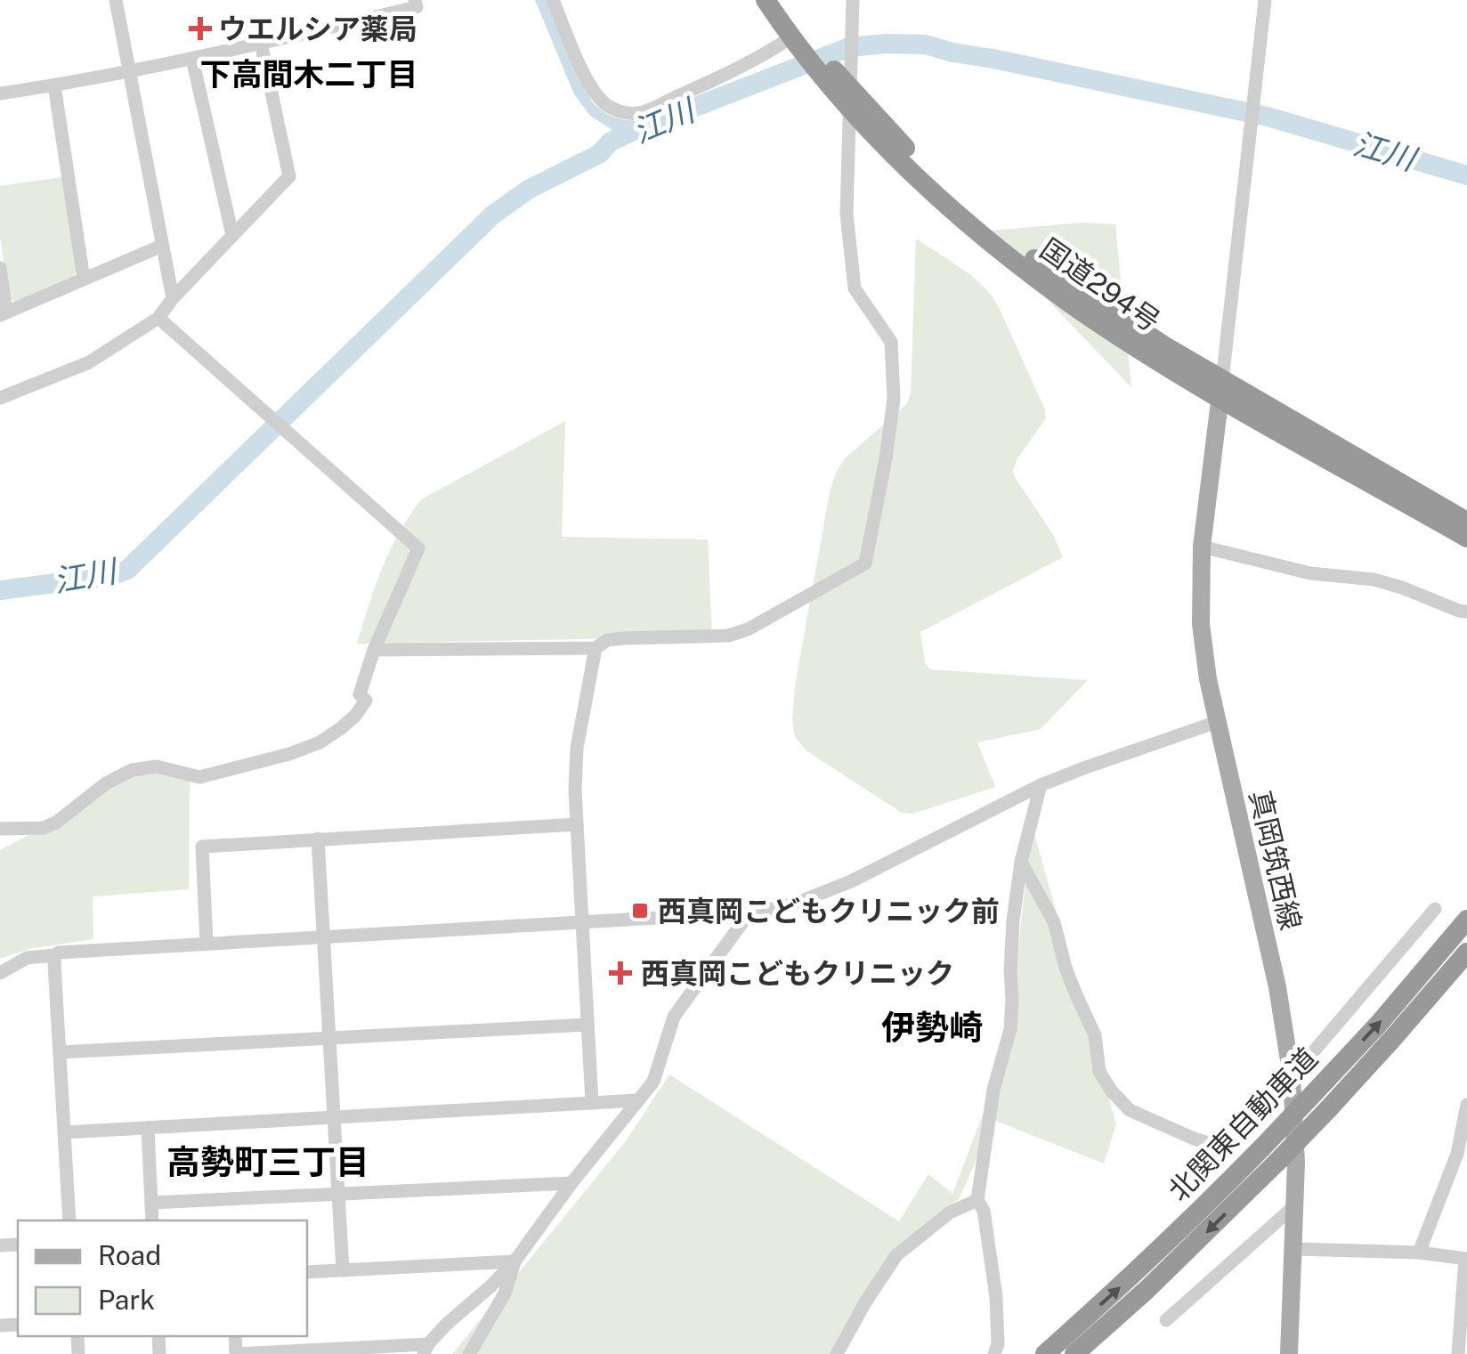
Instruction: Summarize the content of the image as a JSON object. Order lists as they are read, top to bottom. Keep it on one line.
{"streets":{"highway":["国道294号","北関東自動車道"],"main road":["真岡筑西線"]},"crossings":[["国道294号","真岡筑西線"]],"districts":["下高間木二丁目","伊勢崎","高勢町三丁目"],"water":["江川"],"places":{"health":["ウエルシア薬局","西真岡こどもクリニック"],"transit":["西真岡こどもクリニック前"]},"legend":["Road","Park"]}
